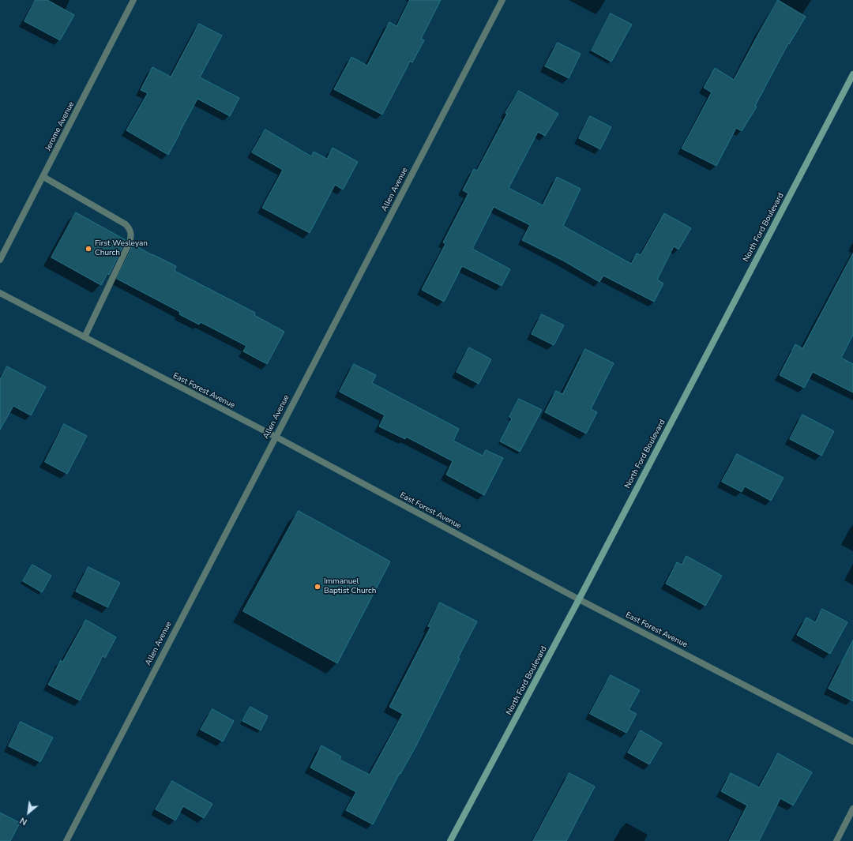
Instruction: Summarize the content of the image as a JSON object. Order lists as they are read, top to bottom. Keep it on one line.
{"streets":{"main road":["North Ford Boulevard"],"street":["Jerome Avenue","Allen Avenue","East Forest Avenue"]},"crossings":[["Allen Avenue","East Forest Avenue"],["North Ford Boulevard","East Forest Avenue"]],"places":["First Wesleyan Church","Immanuel Baptist Church"],"north":"bottom left"}
